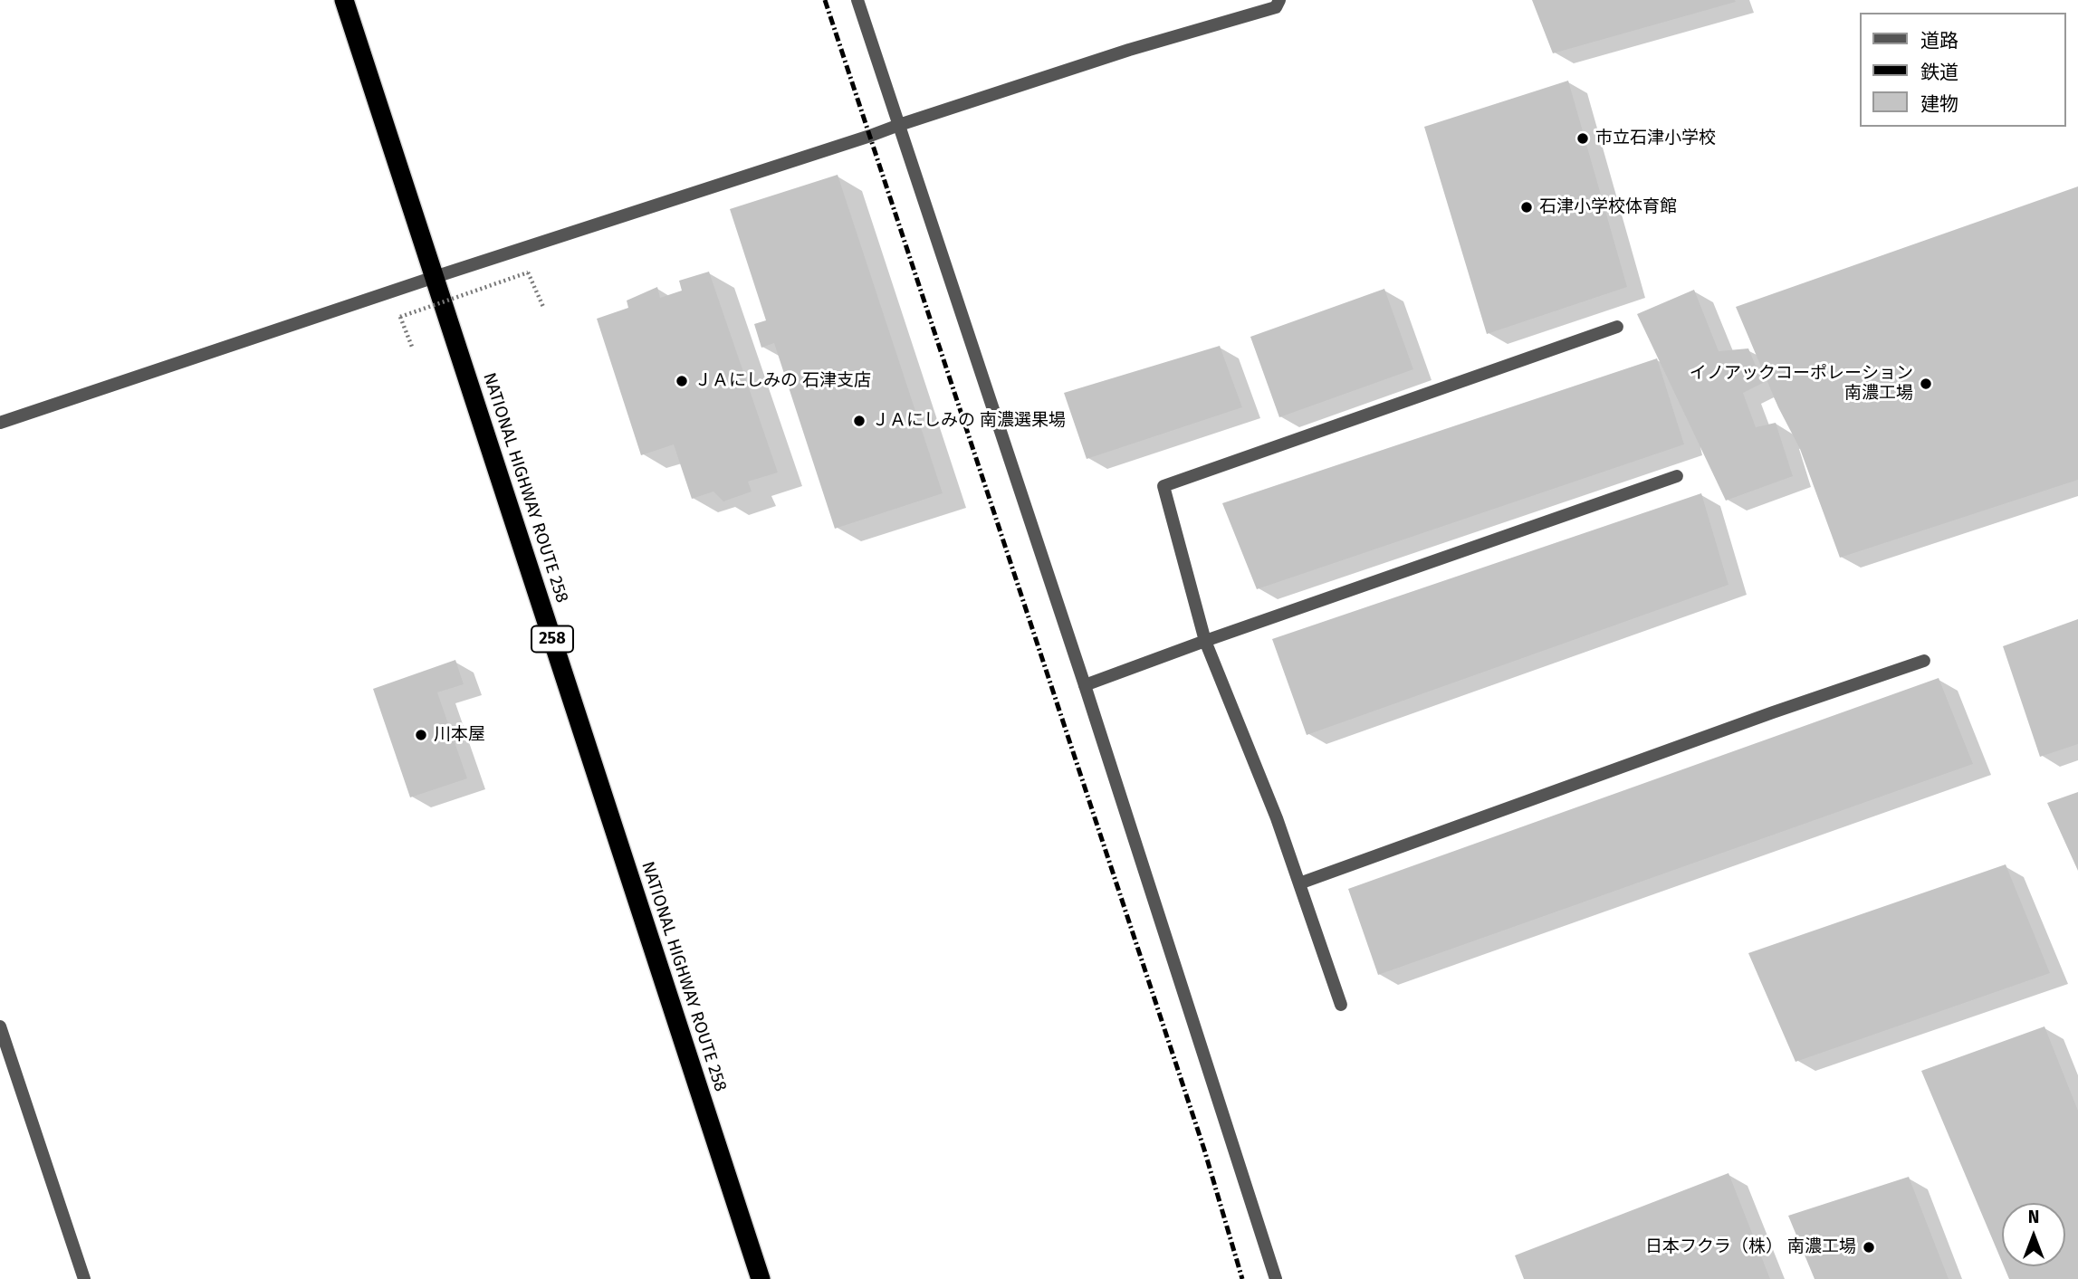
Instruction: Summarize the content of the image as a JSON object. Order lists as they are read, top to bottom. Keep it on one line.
{"streets":{"highway":["NATIONAL HIGHWAY ROUTE 258","258"]},"places":["市立石津小学校","石津小学校体育館","ＪＡにしみの 石津支店","イノアックコーポレーション 南濃工場","ＪＡにしみの 南濃選果場","川本屋","日本フクラ（株） 南濃工場"],"legend":["道路","鉄道","建物"],"north":"top"}
